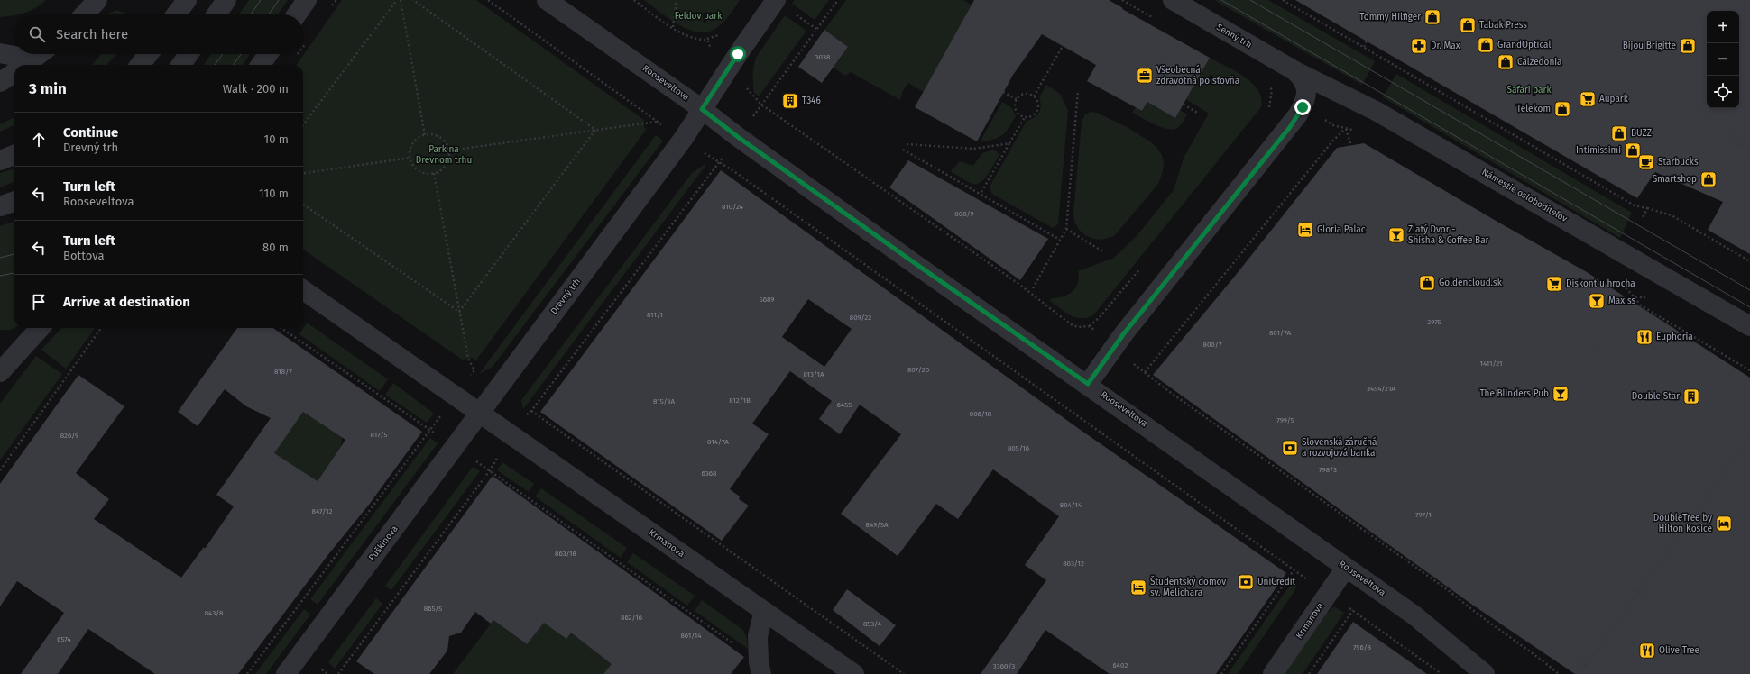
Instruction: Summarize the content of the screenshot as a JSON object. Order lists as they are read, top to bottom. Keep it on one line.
{"streets":{"street":["Senný trh","Rooseveltova","Námestie osloboditeľov","Drevný trh","Puškinova","Krmanova"]},"crossings":[["Senný trh","Námestie osloboditeľov"],["Rooseveltova","Drevný trh"],["Rooseveltova","Krmanova"],["Drevný trh","Puškinova"],["Drevný trh","Krmanova"],["Puškinova","Krmanova"]],"parks":["Feldov park","Safari park","Park na Drevnom trhu"],"places":{"shop":["Tommy Hilfiger","Tabak Press","GrandOptical","Bijou Brigitte","Calzedonia","Telekom","BUZZ","Intimissimi","Smartshop","Goldencloud.sk"],"pharmacy":["Dr. Max"],"office":["Všeobecná zdravotná poisťovňa"],"supermarket":["Aupark","Diskont u hrocha"],"building":["T346","Double Star"],"cafe":["Starbucks"],"hotel":["Gloria Palac","DoubleTree by Hilton Kosice","Študentský domov sv. Melichara"],"bar":["Zlatý Dvor - Shisha & Coffee Bar","Maxiss","The Blinders Pub"],"restaurant":["Euphoria","Olive Tree"],"bank":["Slovenská záručná a rozvojová banka","UniCredit"]},"house_numbers":["3038","810/24","808/9","5689","811/1","809/22","2975","801/7A","800/7","1411/21","807/20","818/7","813/1A","3454/21A","812/1B","815/3A","6455","806/18","799/5","817/5","826/9","814/7A","805/16","798/3","6368","804/14","847/12","797/1","849/5A","863/18","803/12","865/5","843/8","862/16","853/4","861/14","6574","796/8","6402","3360/3"],"page":{"map_buttons":["+","−"],"search":"Search here","heading":["3 min","Walk · 200 m"],"list":[["Continue","Drevný trh","10 m"],["Turn left","Rooseveltova","110 m"],["Turn left","Bottova","80 m"],"Arrive at destination"]}}
